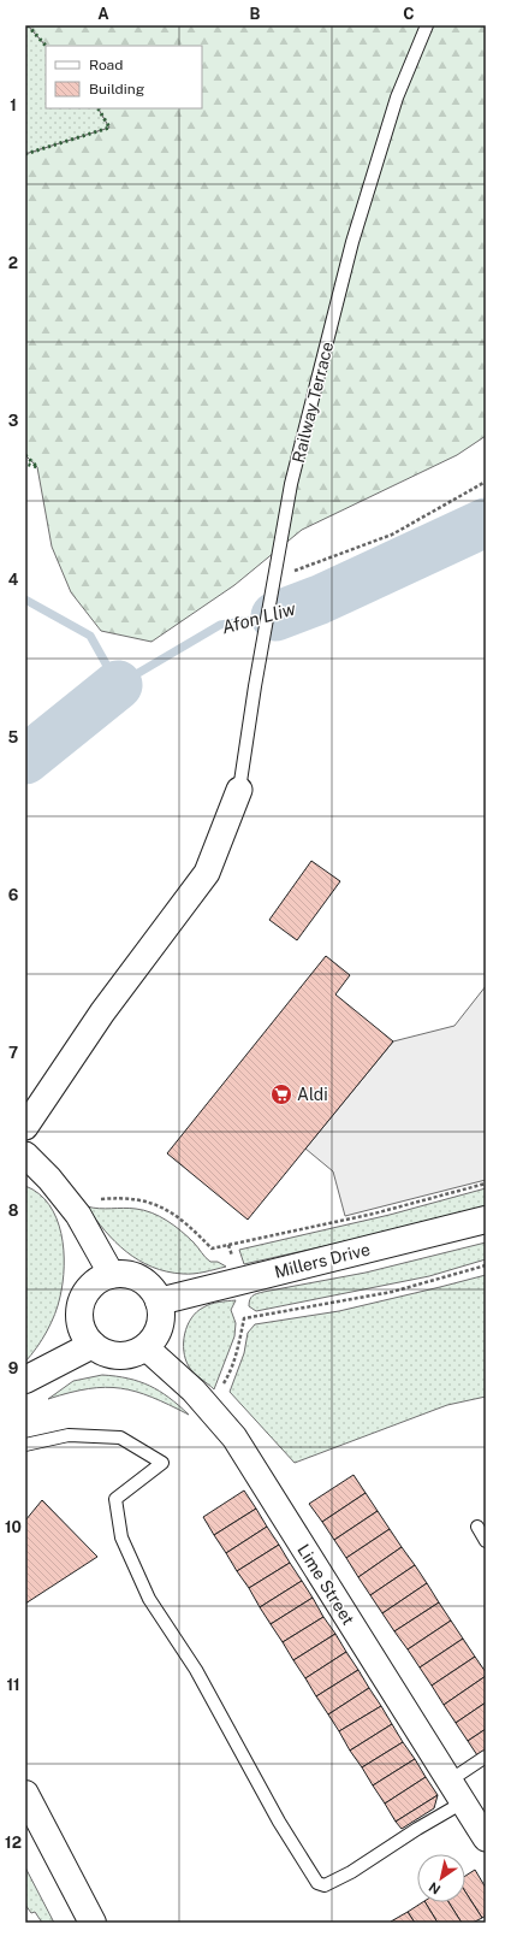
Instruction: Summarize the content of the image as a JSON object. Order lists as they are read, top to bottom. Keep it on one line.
{"streets":{"street":["Millers Drive","Lime Street"],"lane":["Railway Terrace"]},"crossings":[["Millers Drive","Lime Street"]],"water":["Afon Lliw"],"places":{"supermarket":["Aldi"]},"legend":["Road","Building"],"north":"bottom left","grid":{"columns":["A","B","C"],"rows":["1","2","3","4","5","6","7","8","9","10","11","12"]}}
